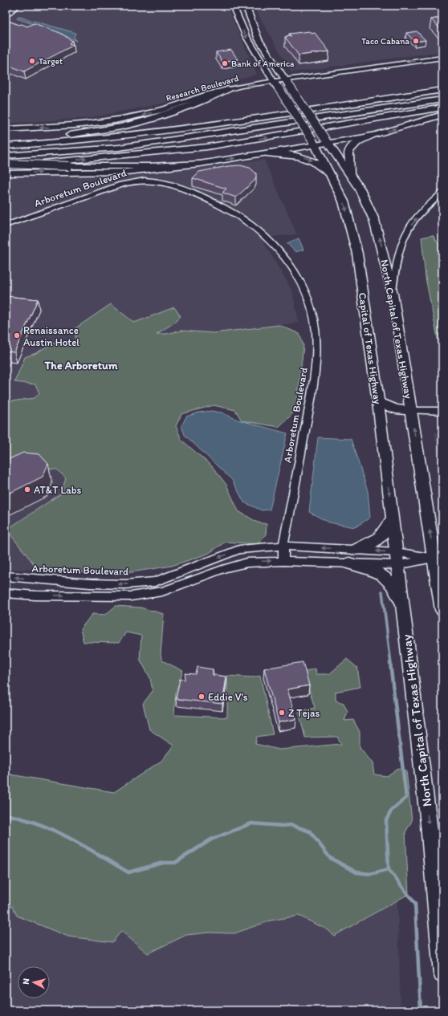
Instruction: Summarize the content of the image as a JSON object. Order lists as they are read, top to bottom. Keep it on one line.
{"streets":{"highway":["North Capital of Texas Highway","Capital of Texas Highway"],"main road":["Research Boulevard"],"street":["Arboretum Boulevard"]},"crossings":[["Research Boulevard","North Capital of Texas Highway"],["Arboretum Boulevard","North Capital of Texas Highway"],["Arboretum Boulevard","Capital of Texas Highway"],["North Capital of Texas Highway","Capital of Texas Highway"]],"one_way":["Capital of Texas Highway"],"districts":["The Arboretum"],"places":["Taco Cabana","Target","Bank of America","Renaissance Austin Hotel","AT&T Labs","Eddie V's","Z Tejas"],"north":"left"}
